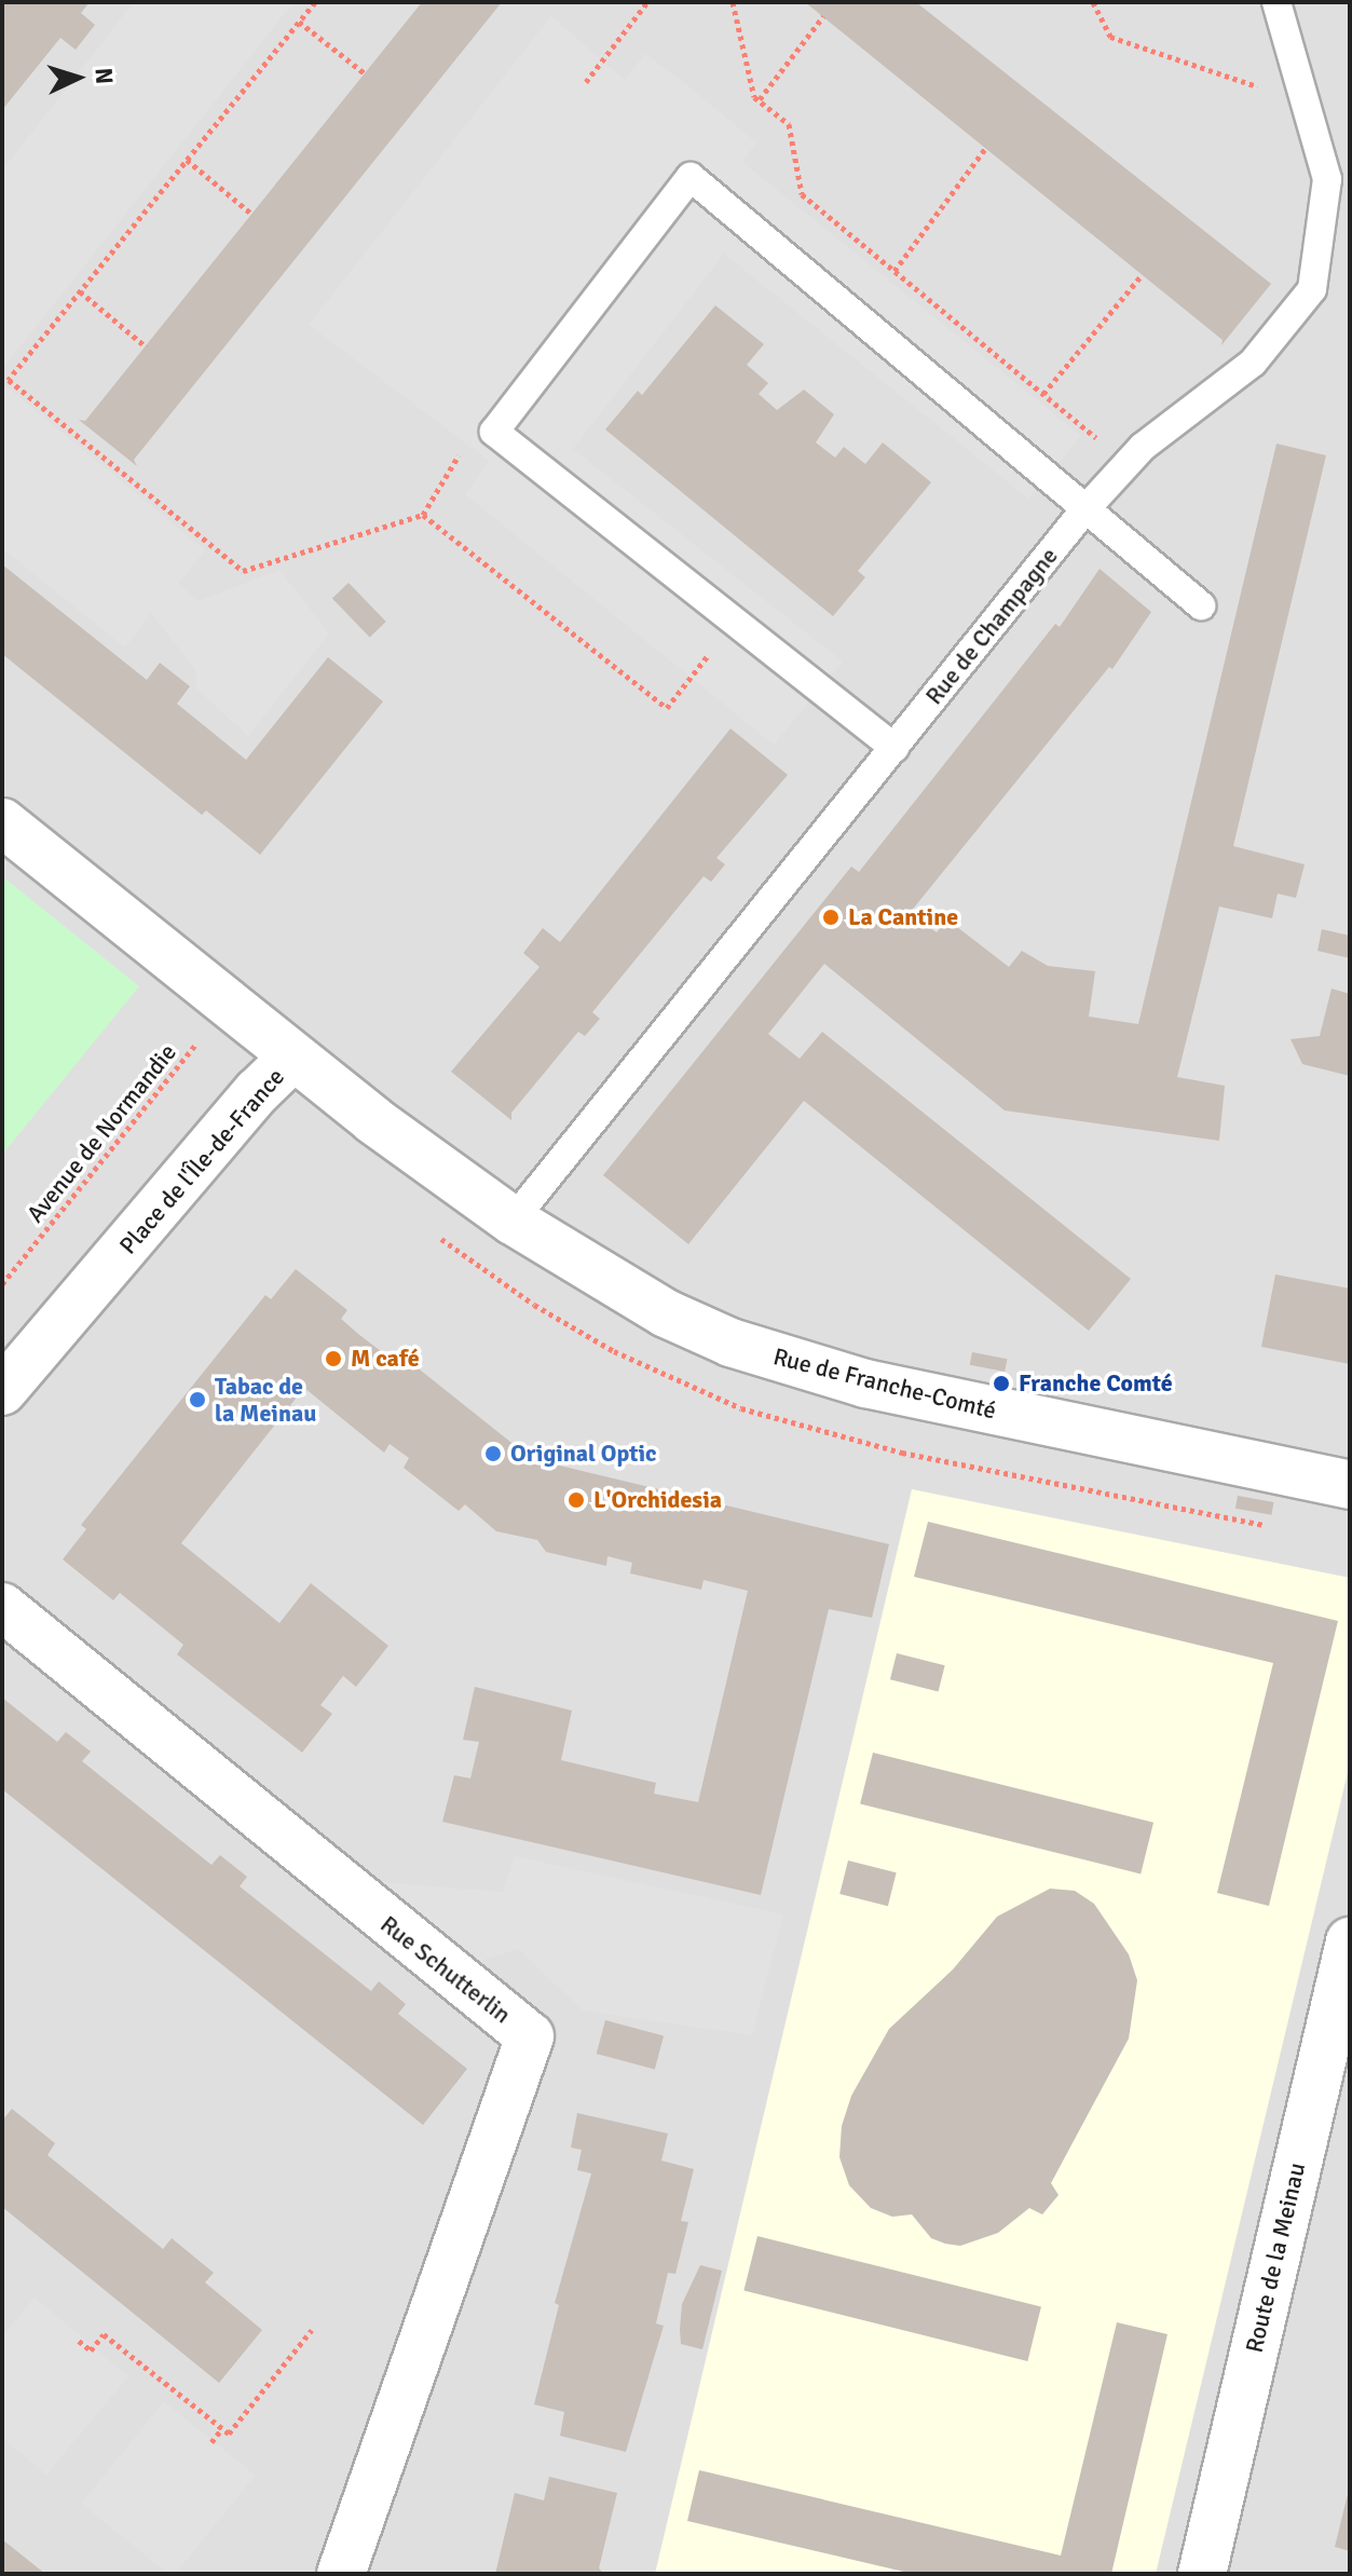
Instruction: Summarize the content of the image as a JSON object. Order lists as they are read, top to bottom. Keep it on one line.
{"streets":{"street":["Place de l'Île-de-France","Rue de Franche-Comté","Rue Schutterlin","Route de la Meinau"],"lane":["Rue de Champagne"],"path":["Avenue de Normandie"]},"crossings":[["Rue de Champagne","Rue de Franche-Comté"],["Place de l'Île-de-France","Rue de Franche-Comté"]],"places":["La Cantine","M café","Franche Comté","Tabac de la Meinau","Original Optic","L'Orchidesia"],"north":"right"}
